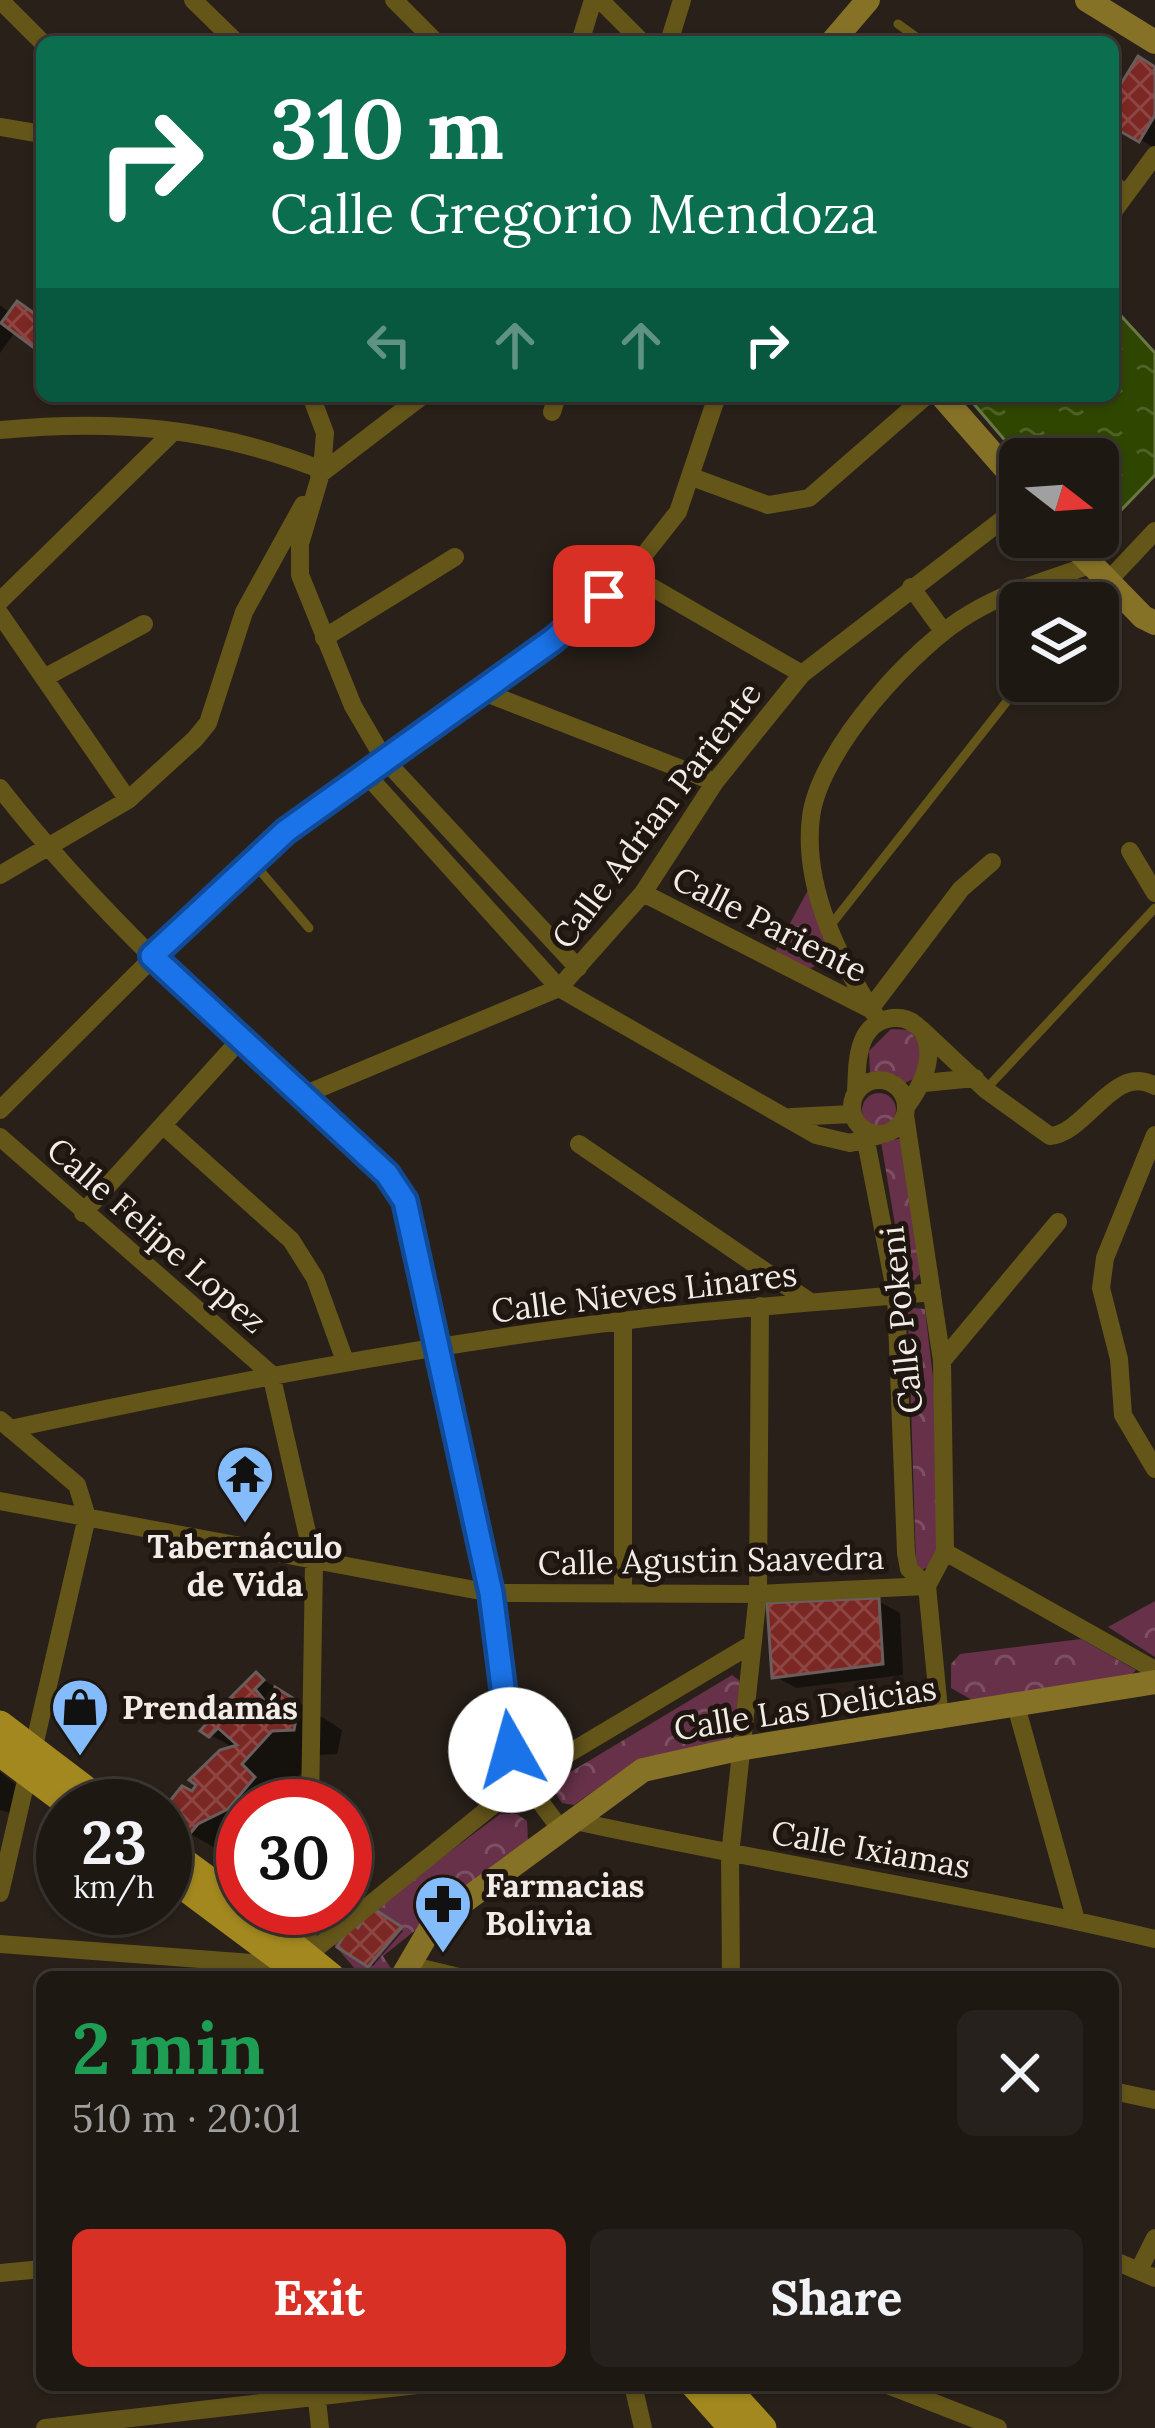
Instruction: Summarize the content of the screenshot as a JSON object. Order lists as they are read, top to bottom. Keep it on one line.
{"streets":{"street":["Calle Adrian Pariente","Calle Pariente","Calle Felipe Lopez","Calle Nieves Linares","Calle Pokeni","Calle Agustin Saavedra","Calle Las Delicias","Calle Ixiamas"]},"crossings":[["Calle Adrian Pariente","Calle Pariente"],["Calle Felipe Lopez","Calle Nieves Linares"],["Calle Felipe Lopez","Calle Agustin Saavedra"],["Calle Nieves Linares","Calle Pokeni"],["Calle Pokeni","Calle Agustin Saavedra"],["Calle Pokeni","Calle Las Delicias"],["Calle Las Delicias","Calle Ixiamas"]],"places":{"temple":["Tabernáculo de Vida"],"shop":["Prendamás"],"pharmacy":["Farmacias Bolivia"]},"north":"right","page":{"turn":["310 m","Calle Gregorio Mendoza"],"speed":"23 km/h","limit":"30","heading":["2 min","510 m · 20:01"],"buttons":["Exit","Share"]}}
